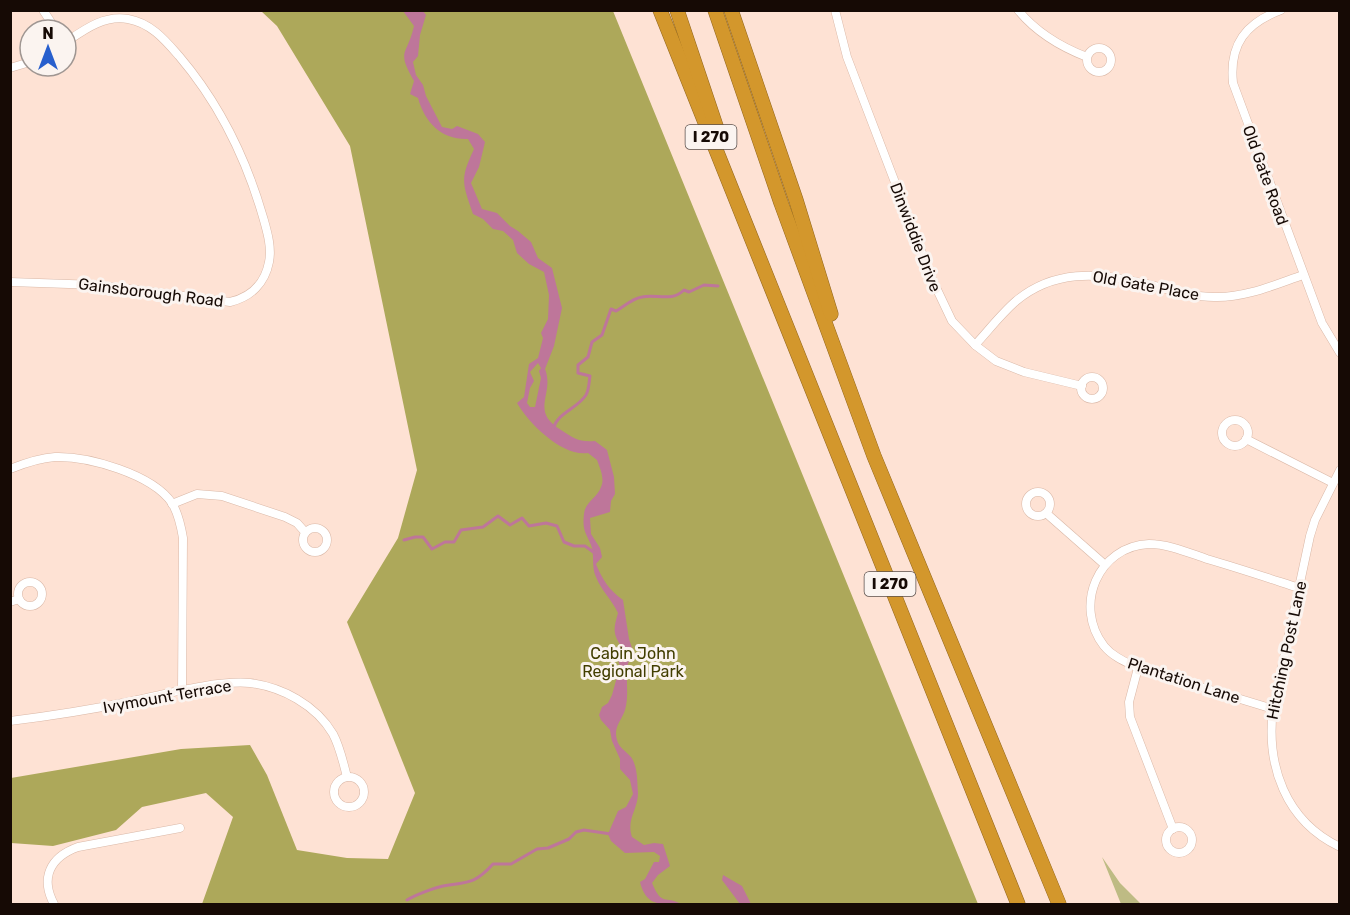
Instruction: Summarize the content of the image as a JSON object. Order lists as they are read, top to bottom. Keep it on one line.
{"streets":{"highway":["I 270"],"street":["Old Gate Road","Dinwiddie Drive","Old Gate Place","Gainsborough Road","Hitching Post Lane","Plantation Lane","Ivymount Terrace"]},"crossings":[["Old Gate Road","Old Gate Place"],["Dinwiddie Drive","Old Gate Place"],["Hitching Post Lane","Plantation Lane"]],"parks":["Cabin John Regional Park"],"north":"top"}
